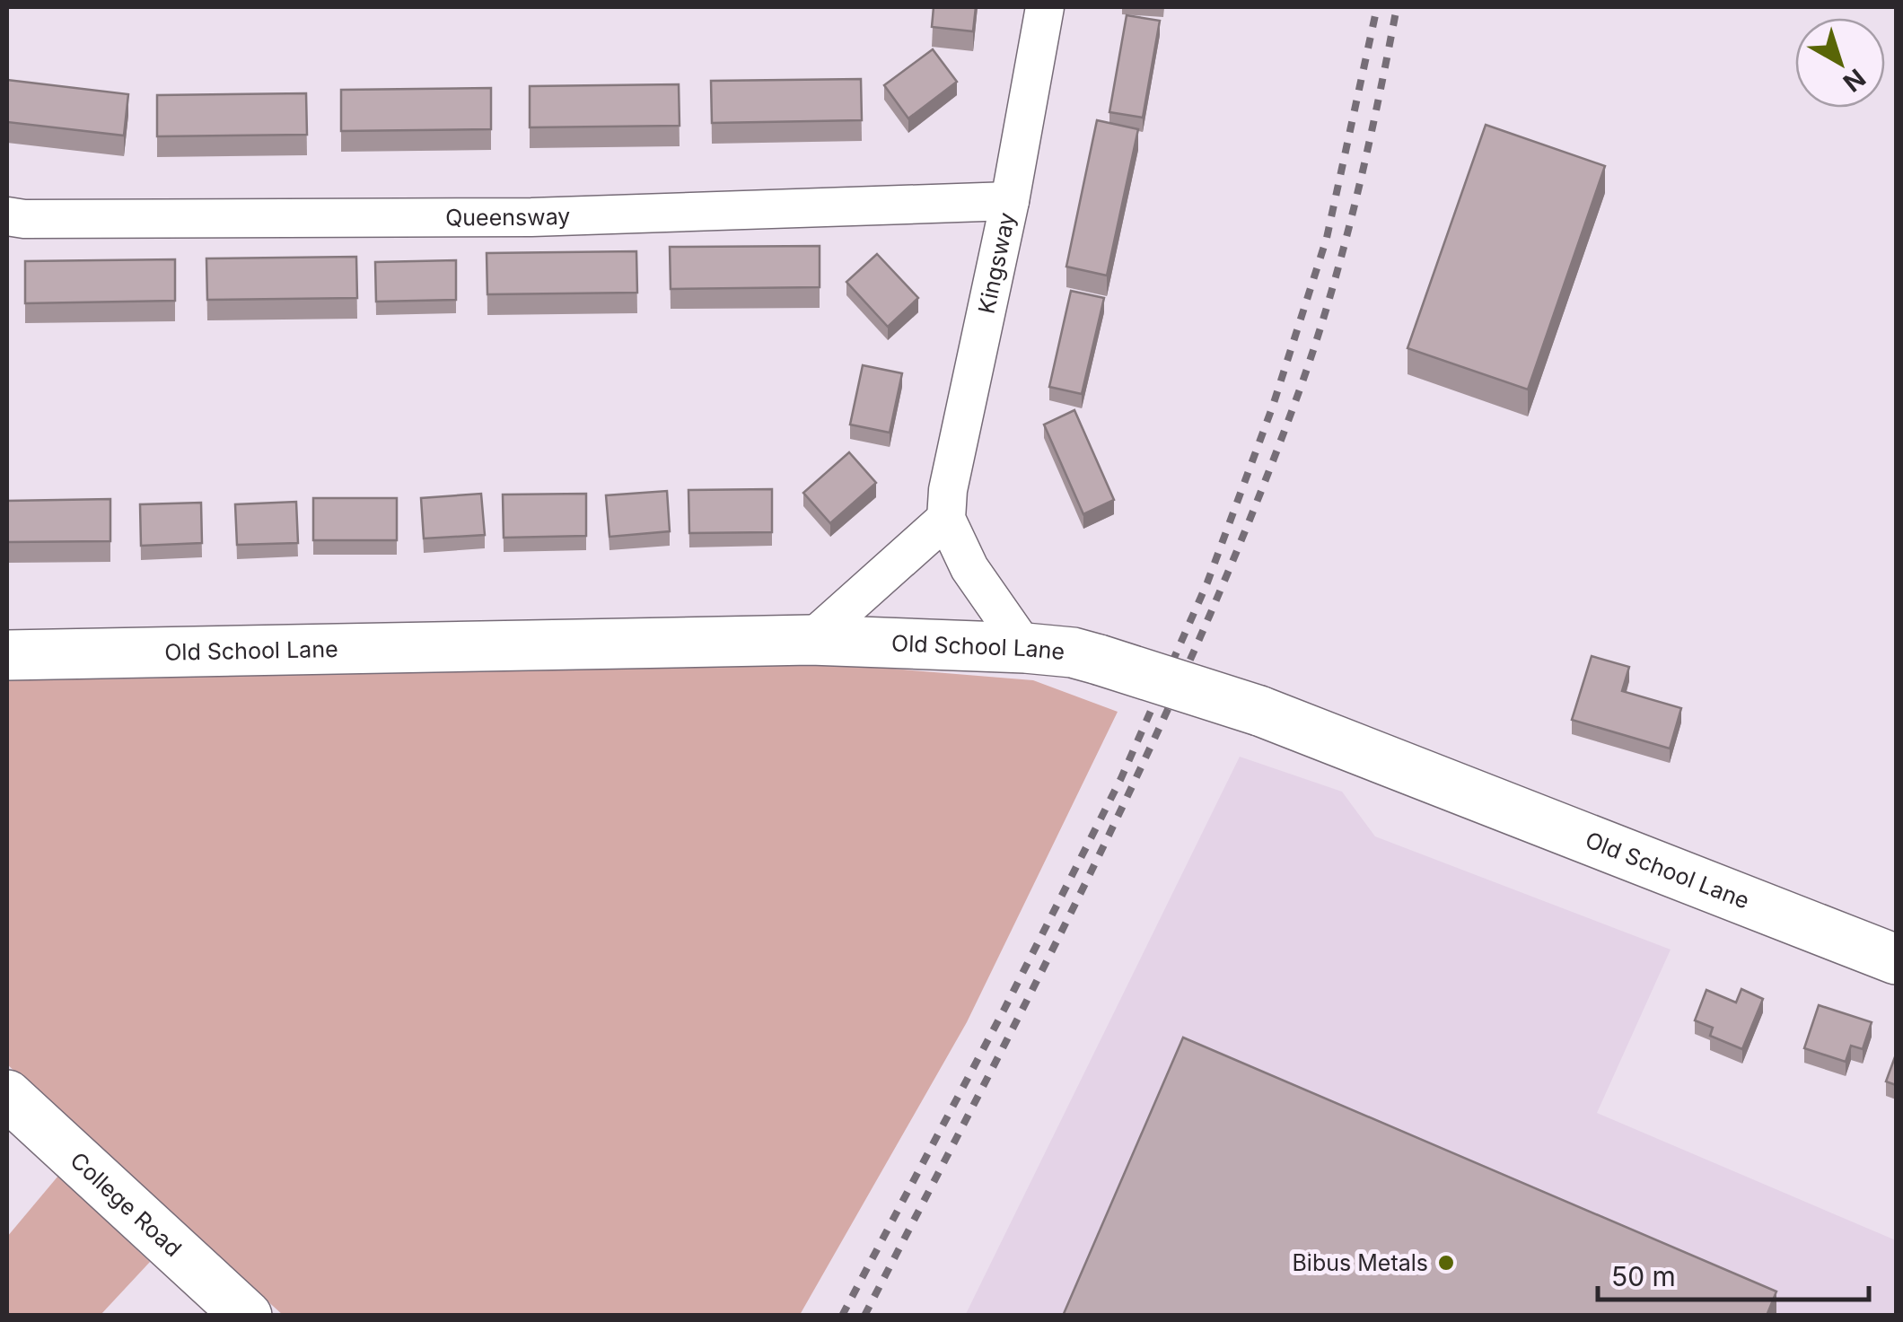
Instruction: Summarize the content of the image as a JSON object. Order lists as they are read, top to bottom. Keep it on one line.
{"streets":{"street":["Queensway","Kingsway","Old School Lane","College Road"]},"crossings":[["Queensway","Kingsway"]],"places":["Bibus Metals"],"scale_bar":"50 m","north":"bottom right"}
